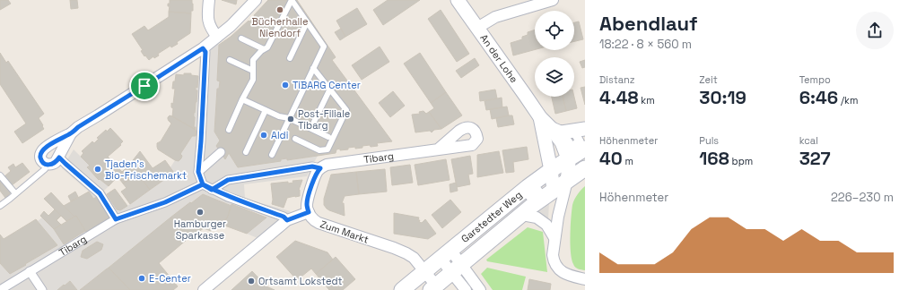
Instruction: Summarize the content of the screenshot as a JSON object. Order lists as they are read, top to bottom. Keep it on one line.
{"streets":{"main road":["Garstedter Weg"],"street":["An der Lohe","Tibarg","Zum Markt"]},"crossings":[["An der Lohe","Garstedter Weg"],["Garstedter Weg","Zum Markt"]],"places":["Bücherhalle Niendorf","TiBARG Center","Post-Filiale Tibarg","Aldi","Tjaden's Bio-Frischemarkt","Hamburger Sparkasse","E-Center","Ortsamt Lokstedt"],"page":{"heading":["Abendlauf","18:22 · 8 × 560 m"],"stats":[["Distanz","4.48 km"],["Zeit","30:19"],["Tempo","6:46 /km"],["Höhenmeter","40 m"],["Puls","168 bpm"],["kcal","327"]],"chart":["Höhenmeter","226–230 m"]}}
